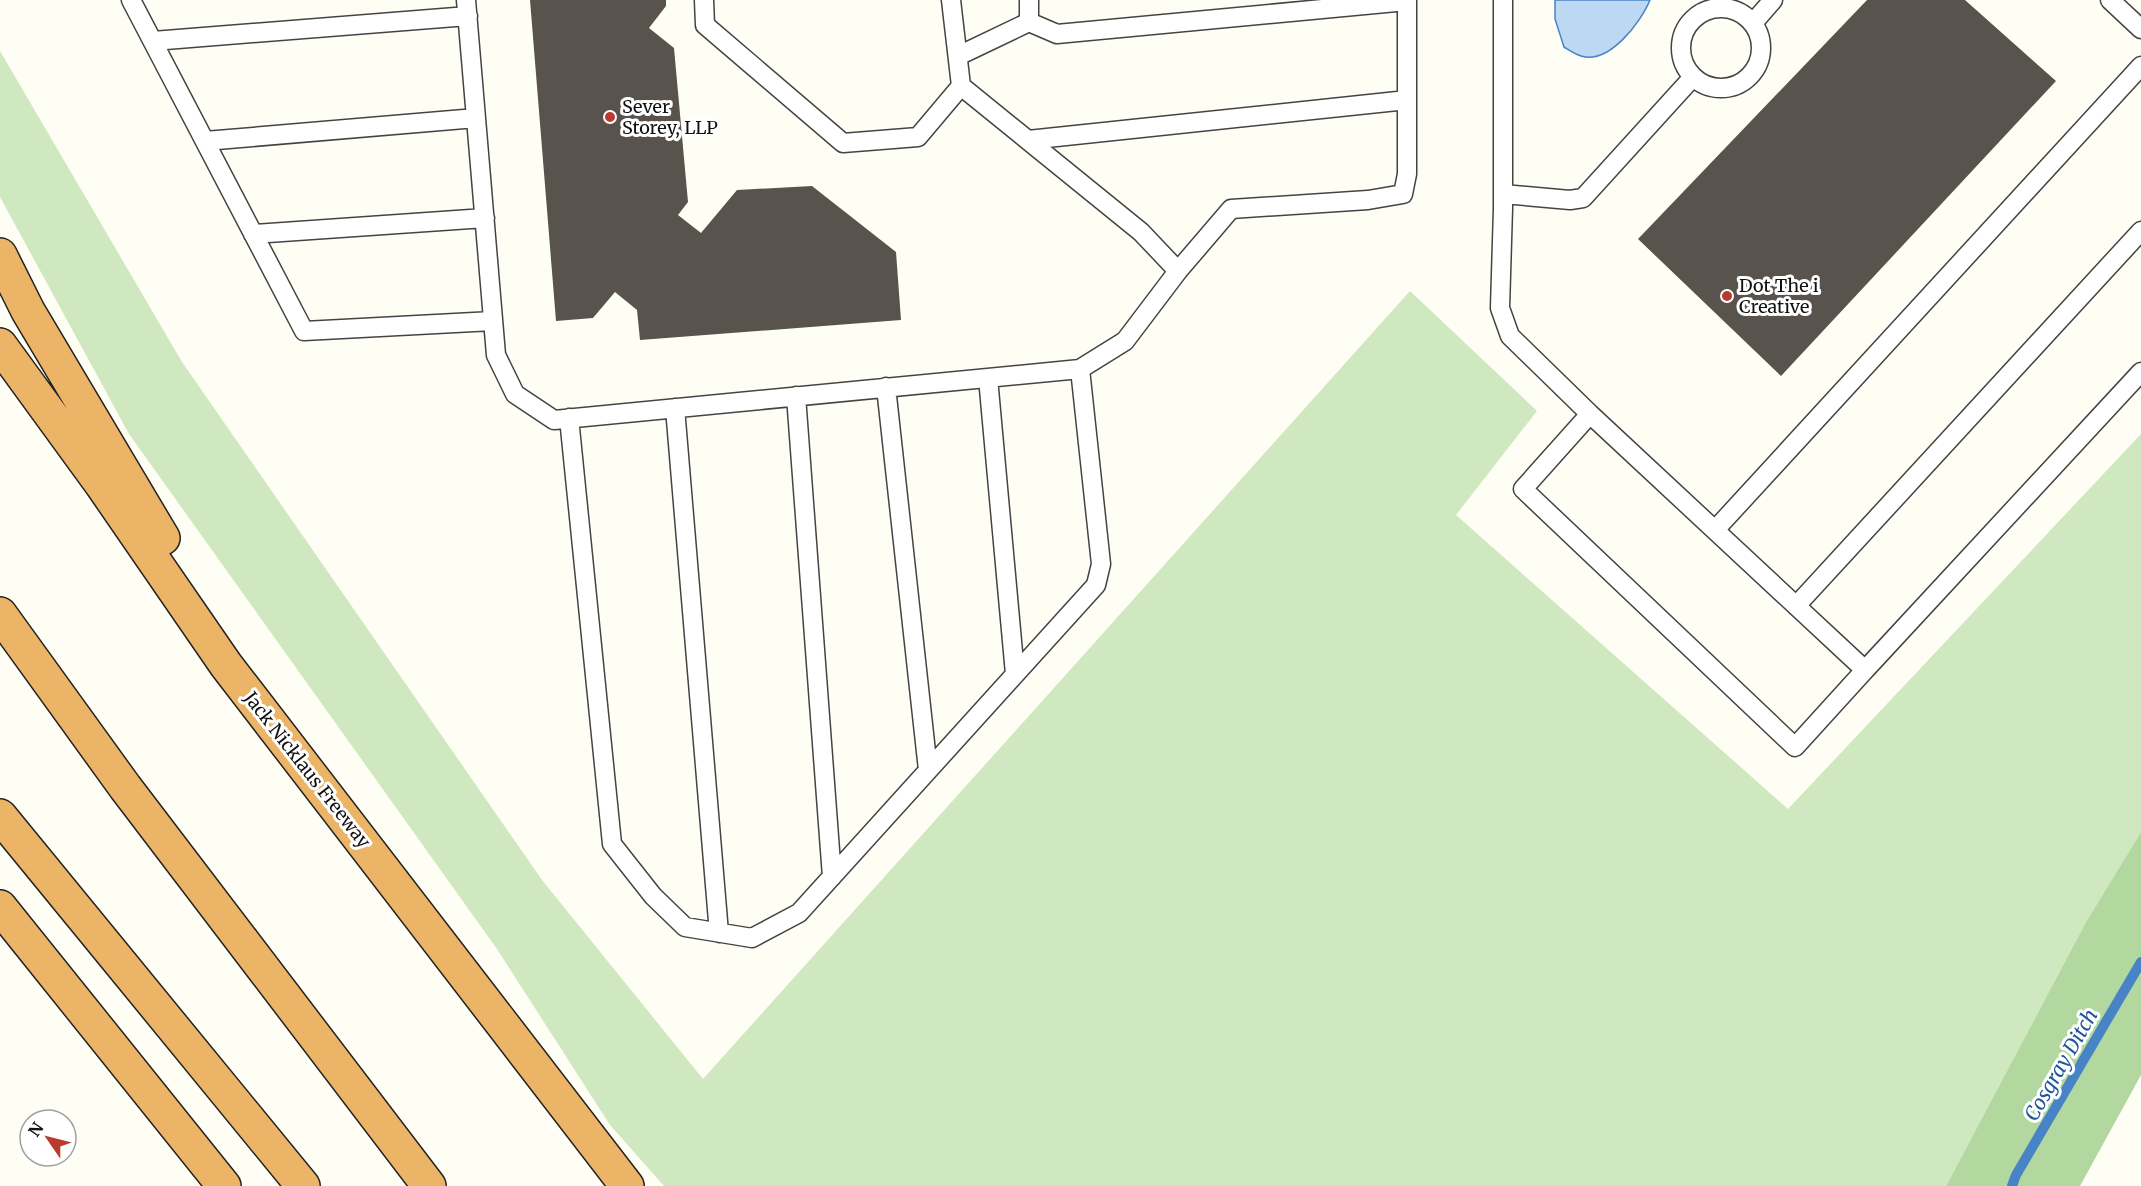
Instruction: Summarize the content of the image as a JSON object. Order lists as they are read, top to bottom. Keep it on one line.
{"streets":{"highway":["Jack Nicklaus Freeway"]},"water":["Cosgray Ditch"],"places":["Sever Storey, LLP","Dot The i Creative"],"north":"top left"}
